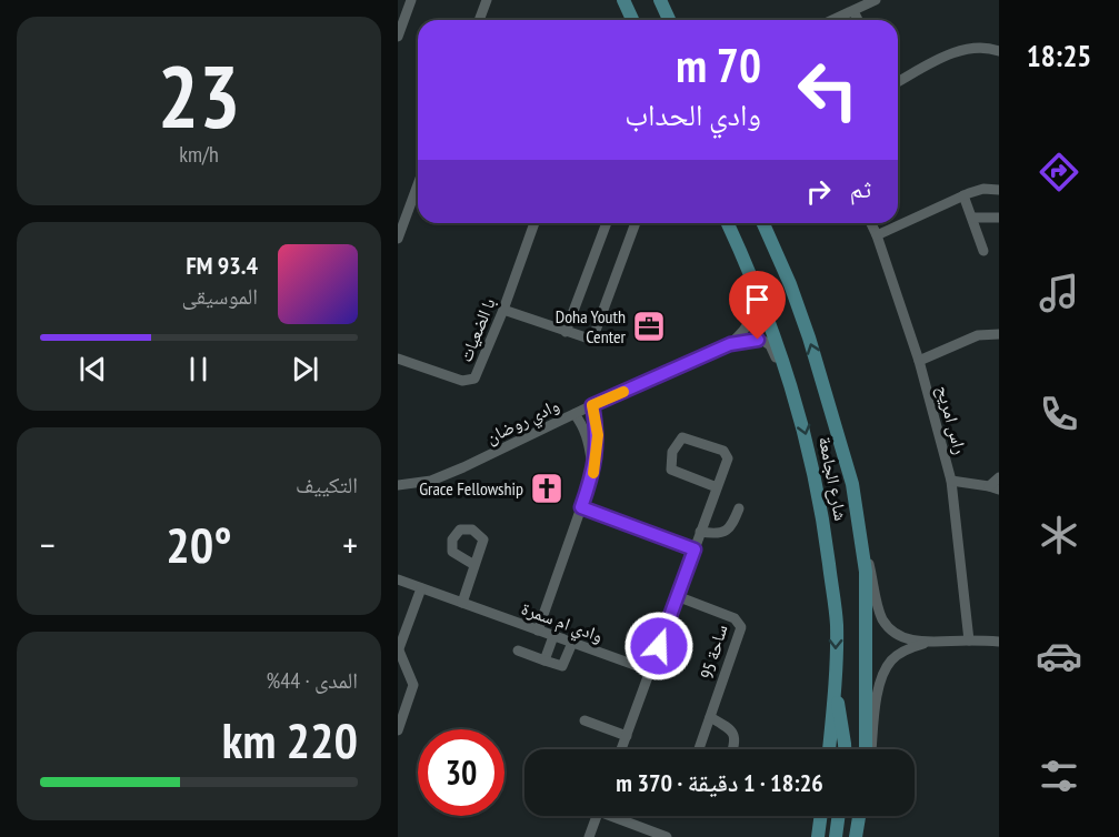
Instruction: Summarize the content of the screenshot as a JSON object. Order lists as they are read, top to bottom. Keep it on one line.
{"streets":{"main road":["شارع الجامعة"],"street":["با الضعيات","راس امريح","وادي روضان","وادي ام سمرة","ساحة 95"]},"crossings":[["وادي روضان","شارع الجامعة"]],"places":{"office":["Doha Youth Center"],"church":["Grace Fellowship"]},"page":{"tabs":"18:25","tile":[["23","km/h"],"التكييف",["المدى · 44%","220 km"]],"turn":["70 m","وادي الحداب"],"then":"ثم","song":["93.4 FM","الموسيقى"],"heat":["−","20°","+"],"limit":"30","trip":"18:26 · 1 دقيقة · 370 m"}}
